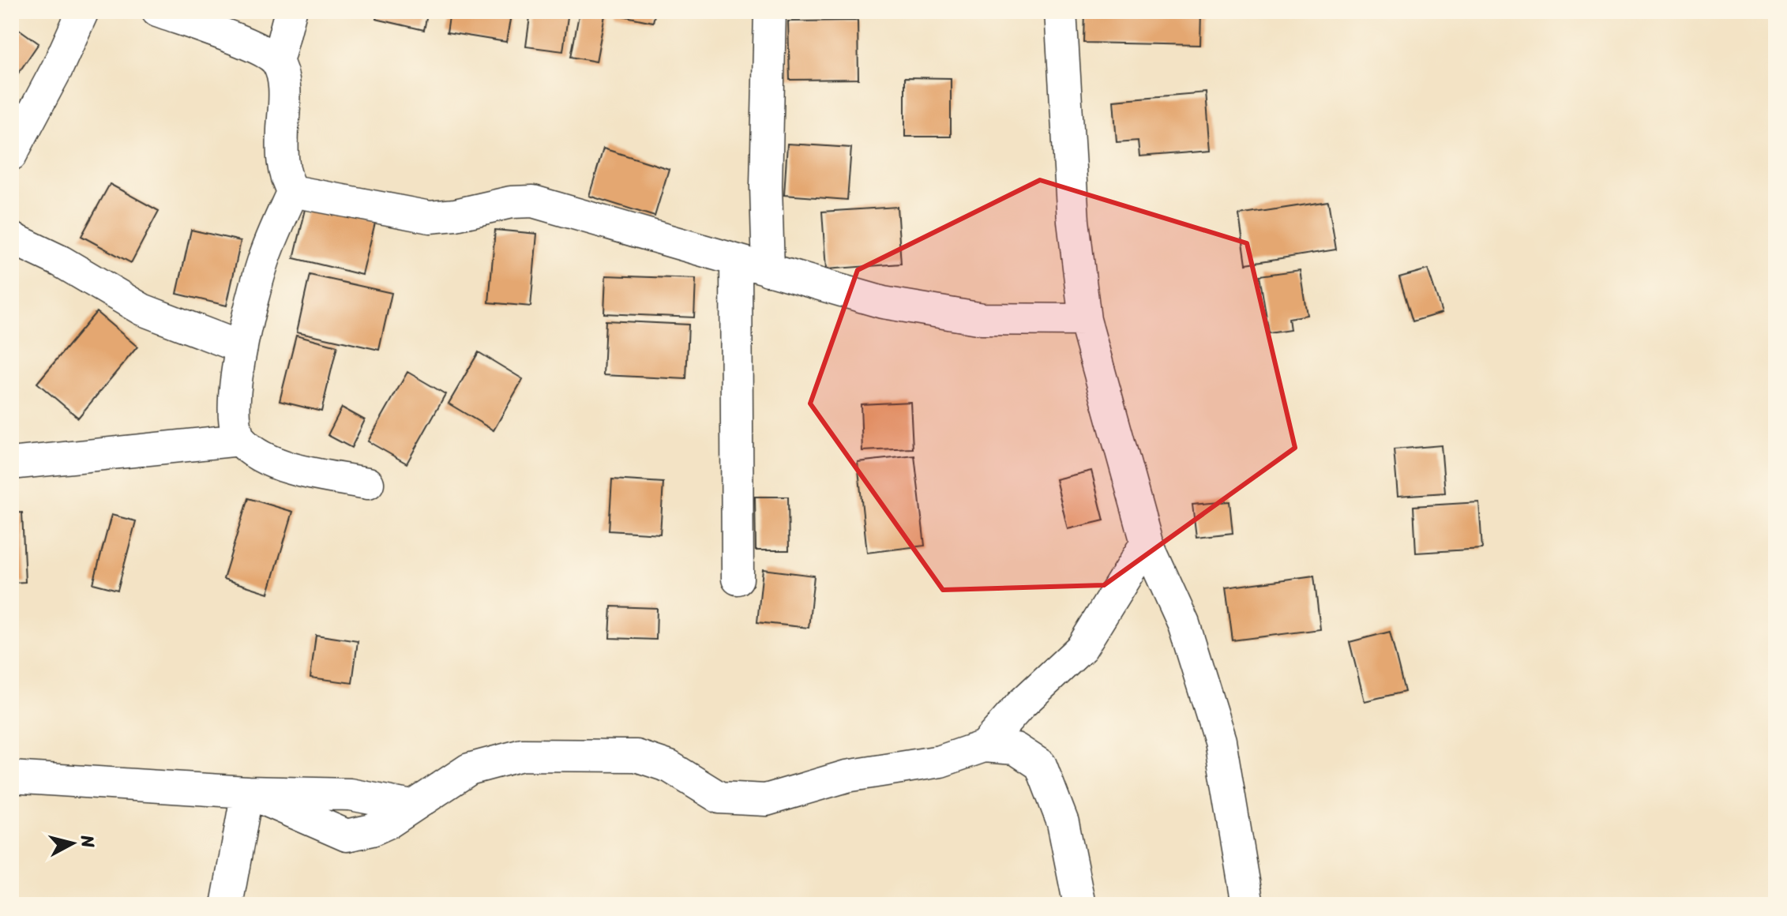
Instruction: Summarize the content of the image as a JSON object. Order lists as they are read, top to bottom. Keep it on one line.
{"north":"right"}
